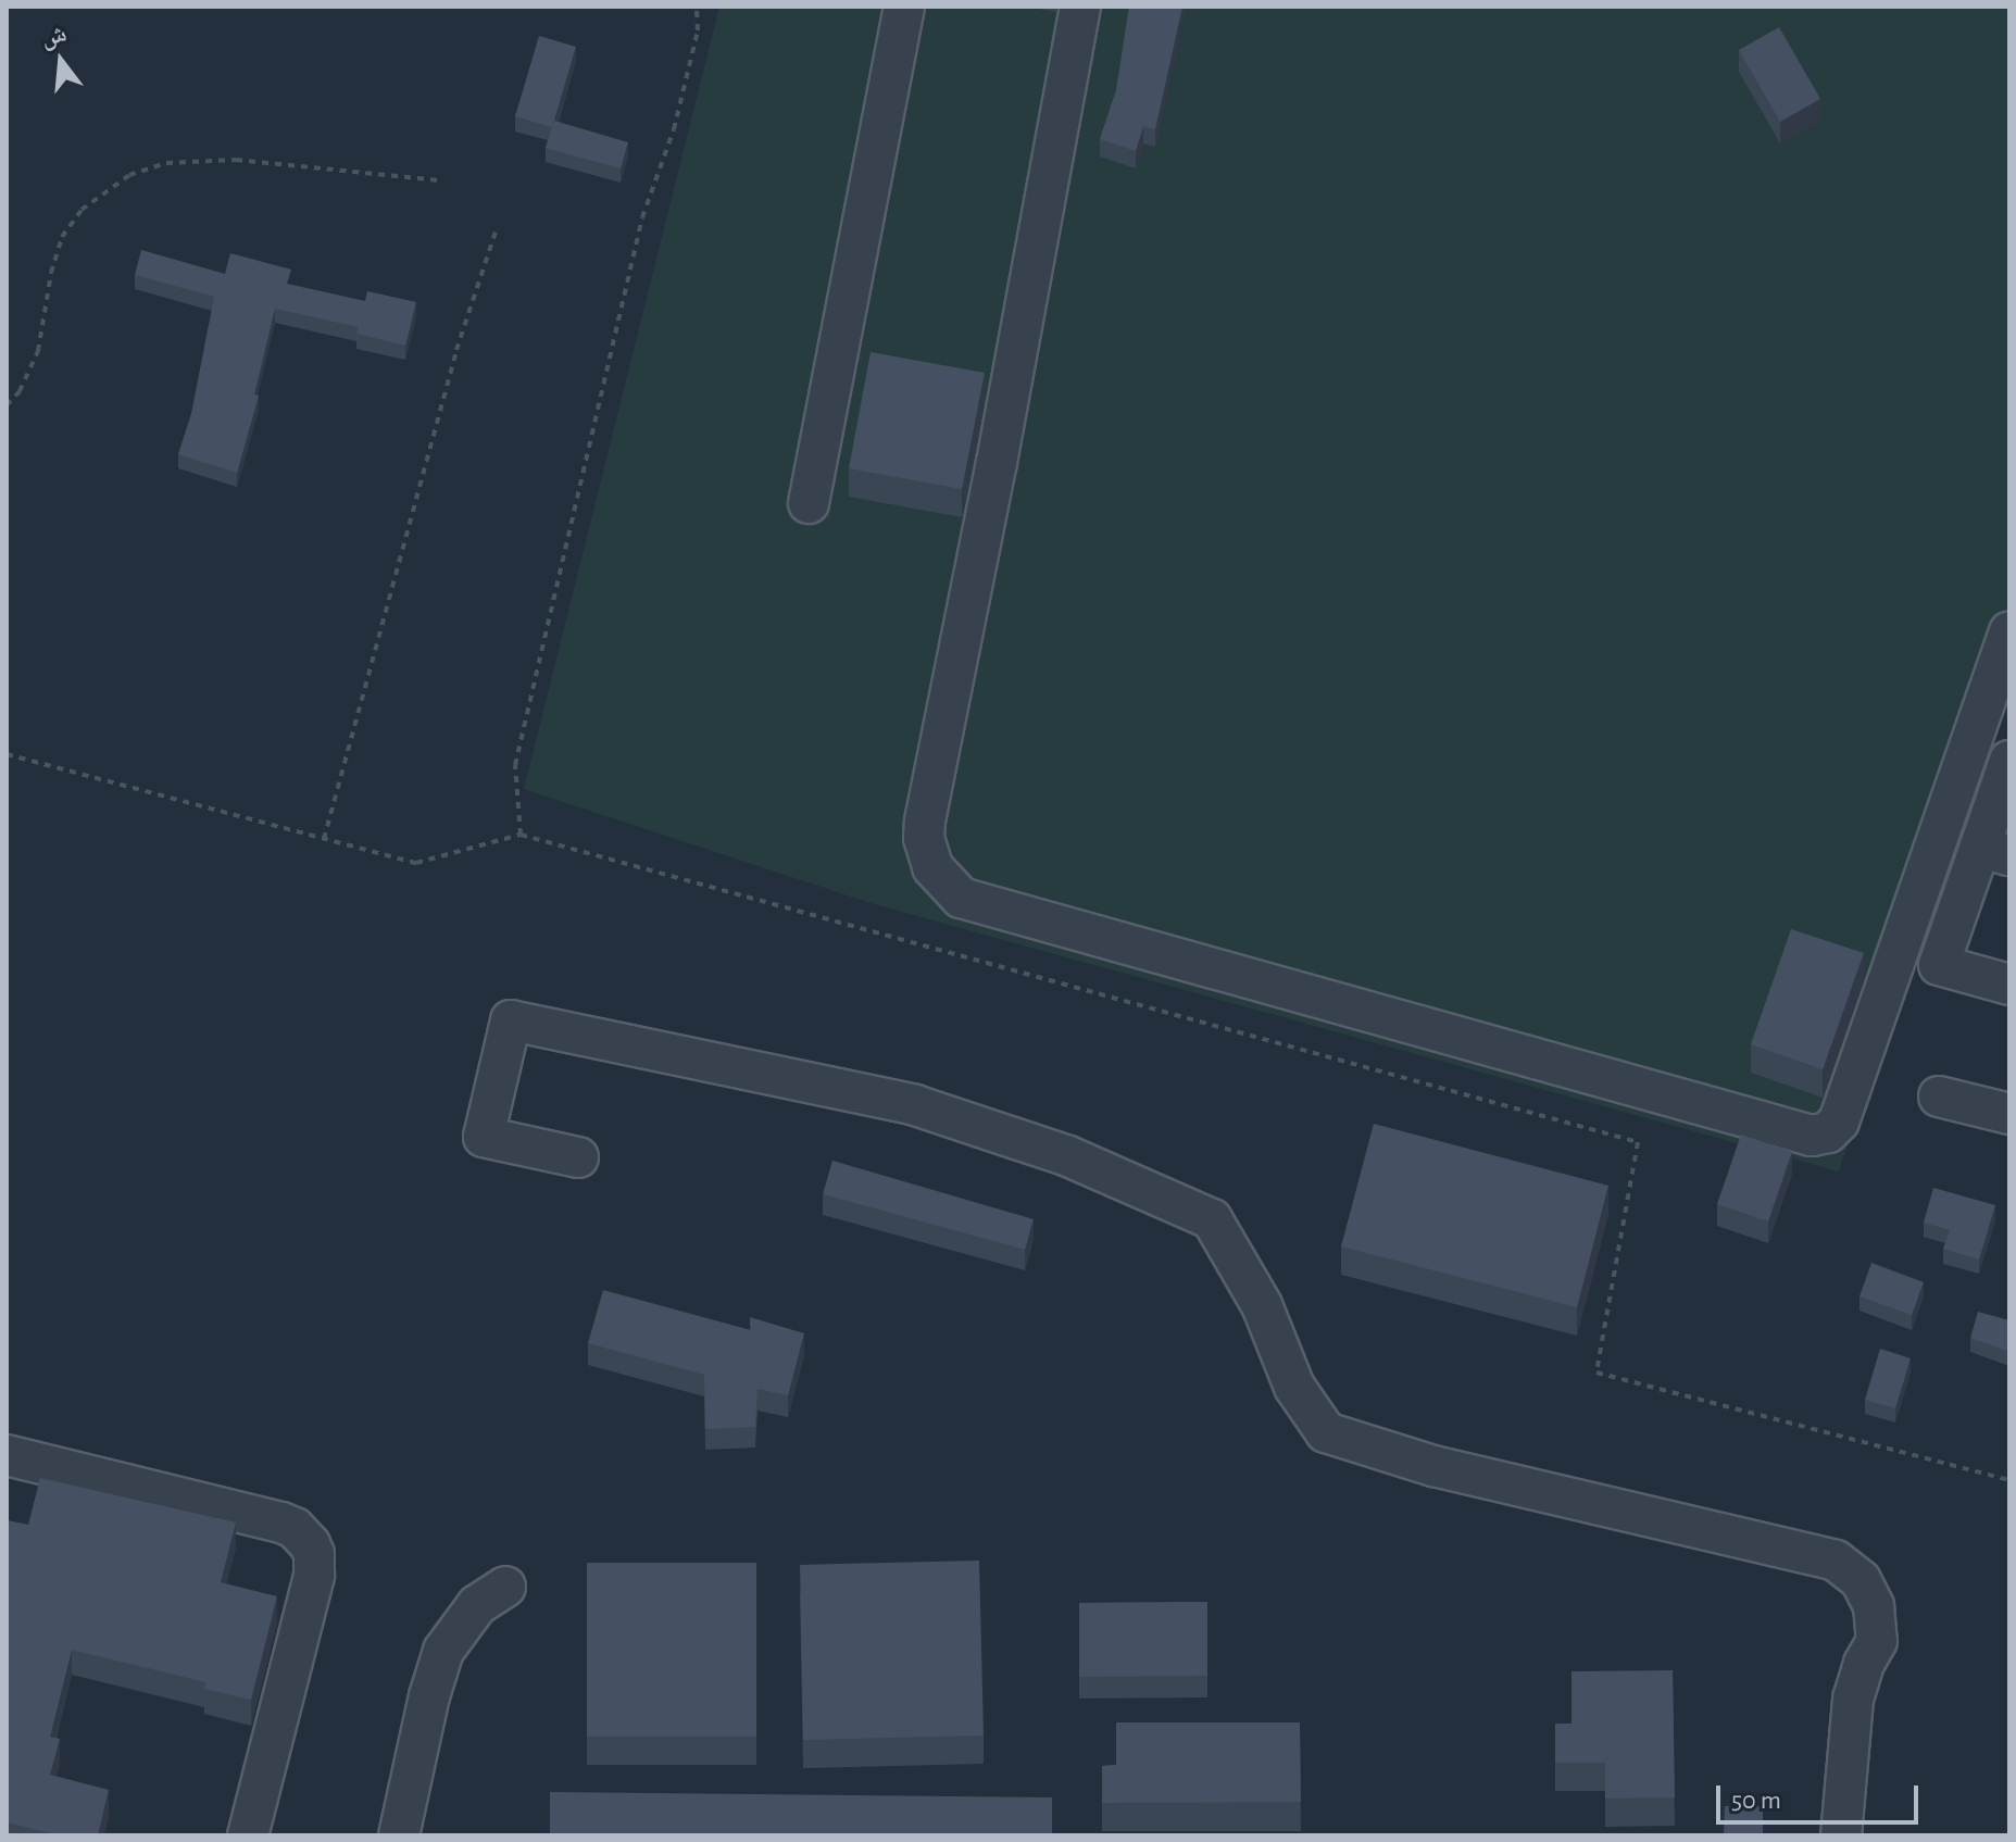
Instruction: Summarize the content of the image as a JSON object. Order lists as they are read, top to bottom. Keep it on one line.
{"scale_bar":"50 m","north":"top"}
